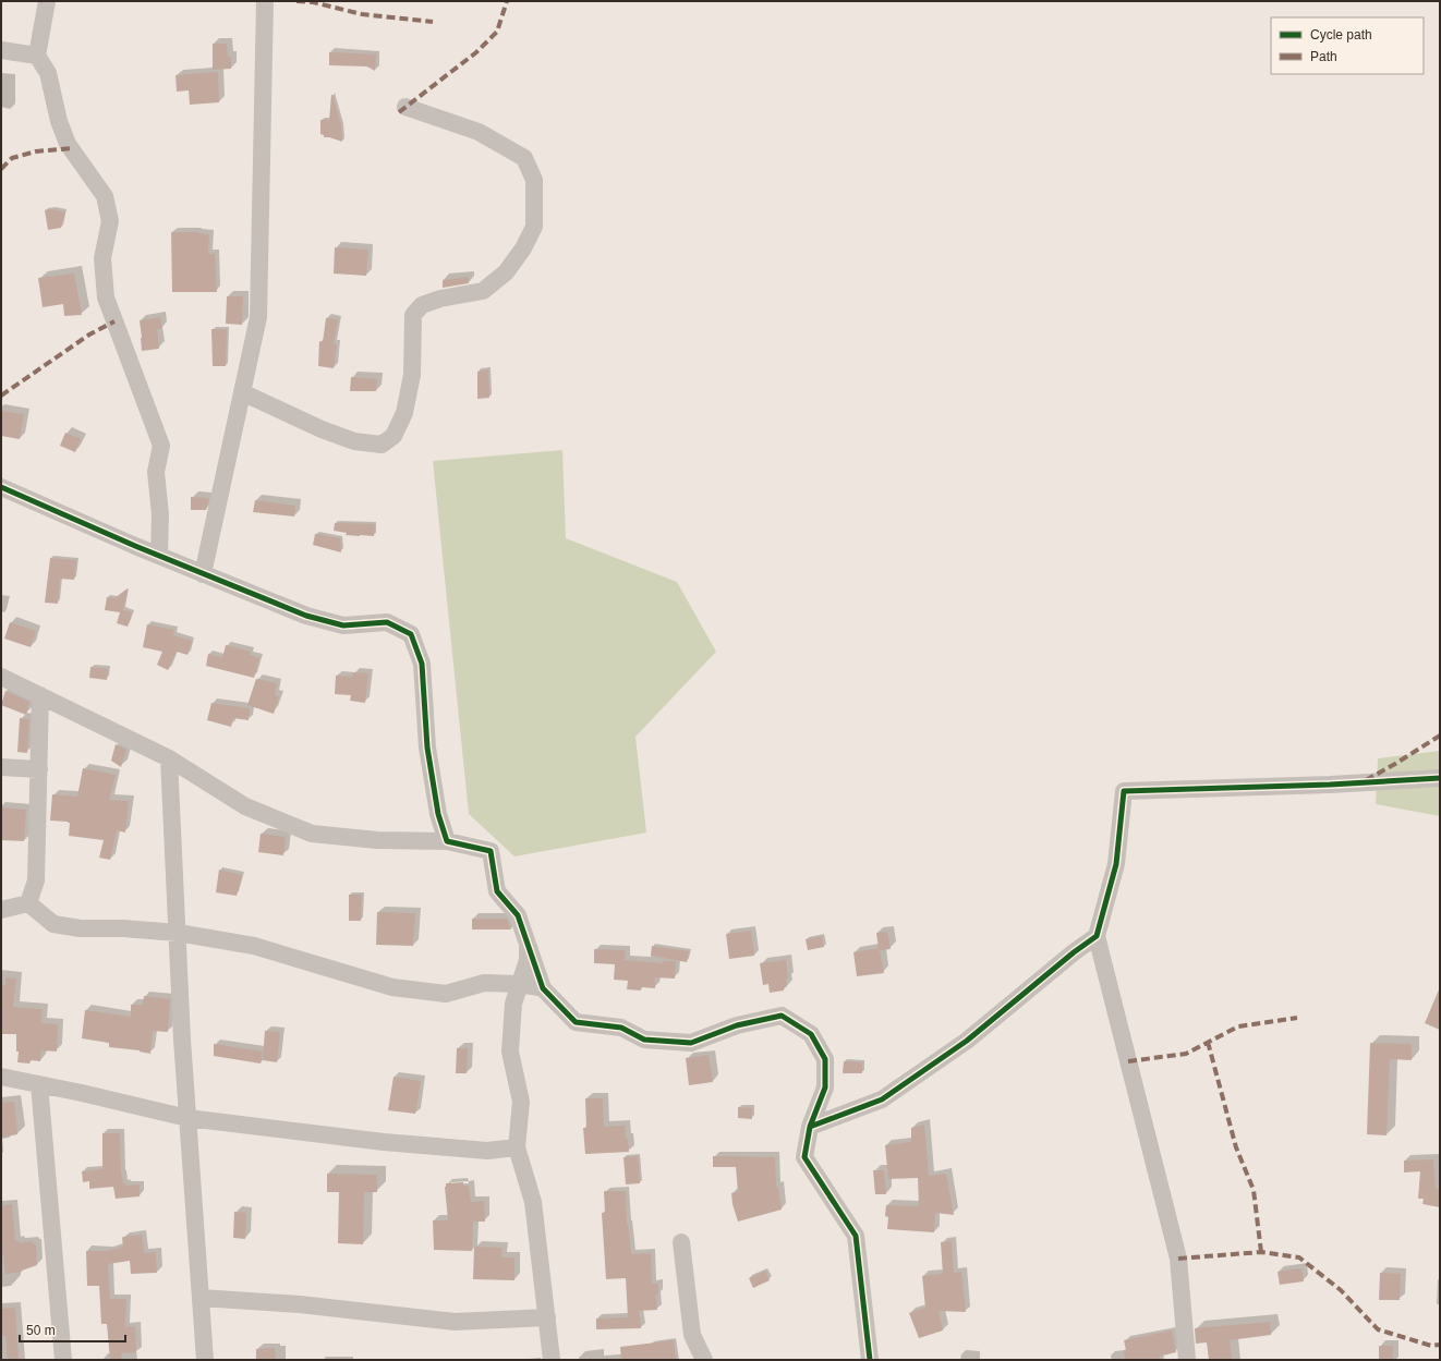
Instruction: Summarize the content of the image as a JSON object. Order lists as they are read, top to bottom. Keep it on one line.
{"legend":["Cycle path","Path"],"scale_bar":"50 m"}
